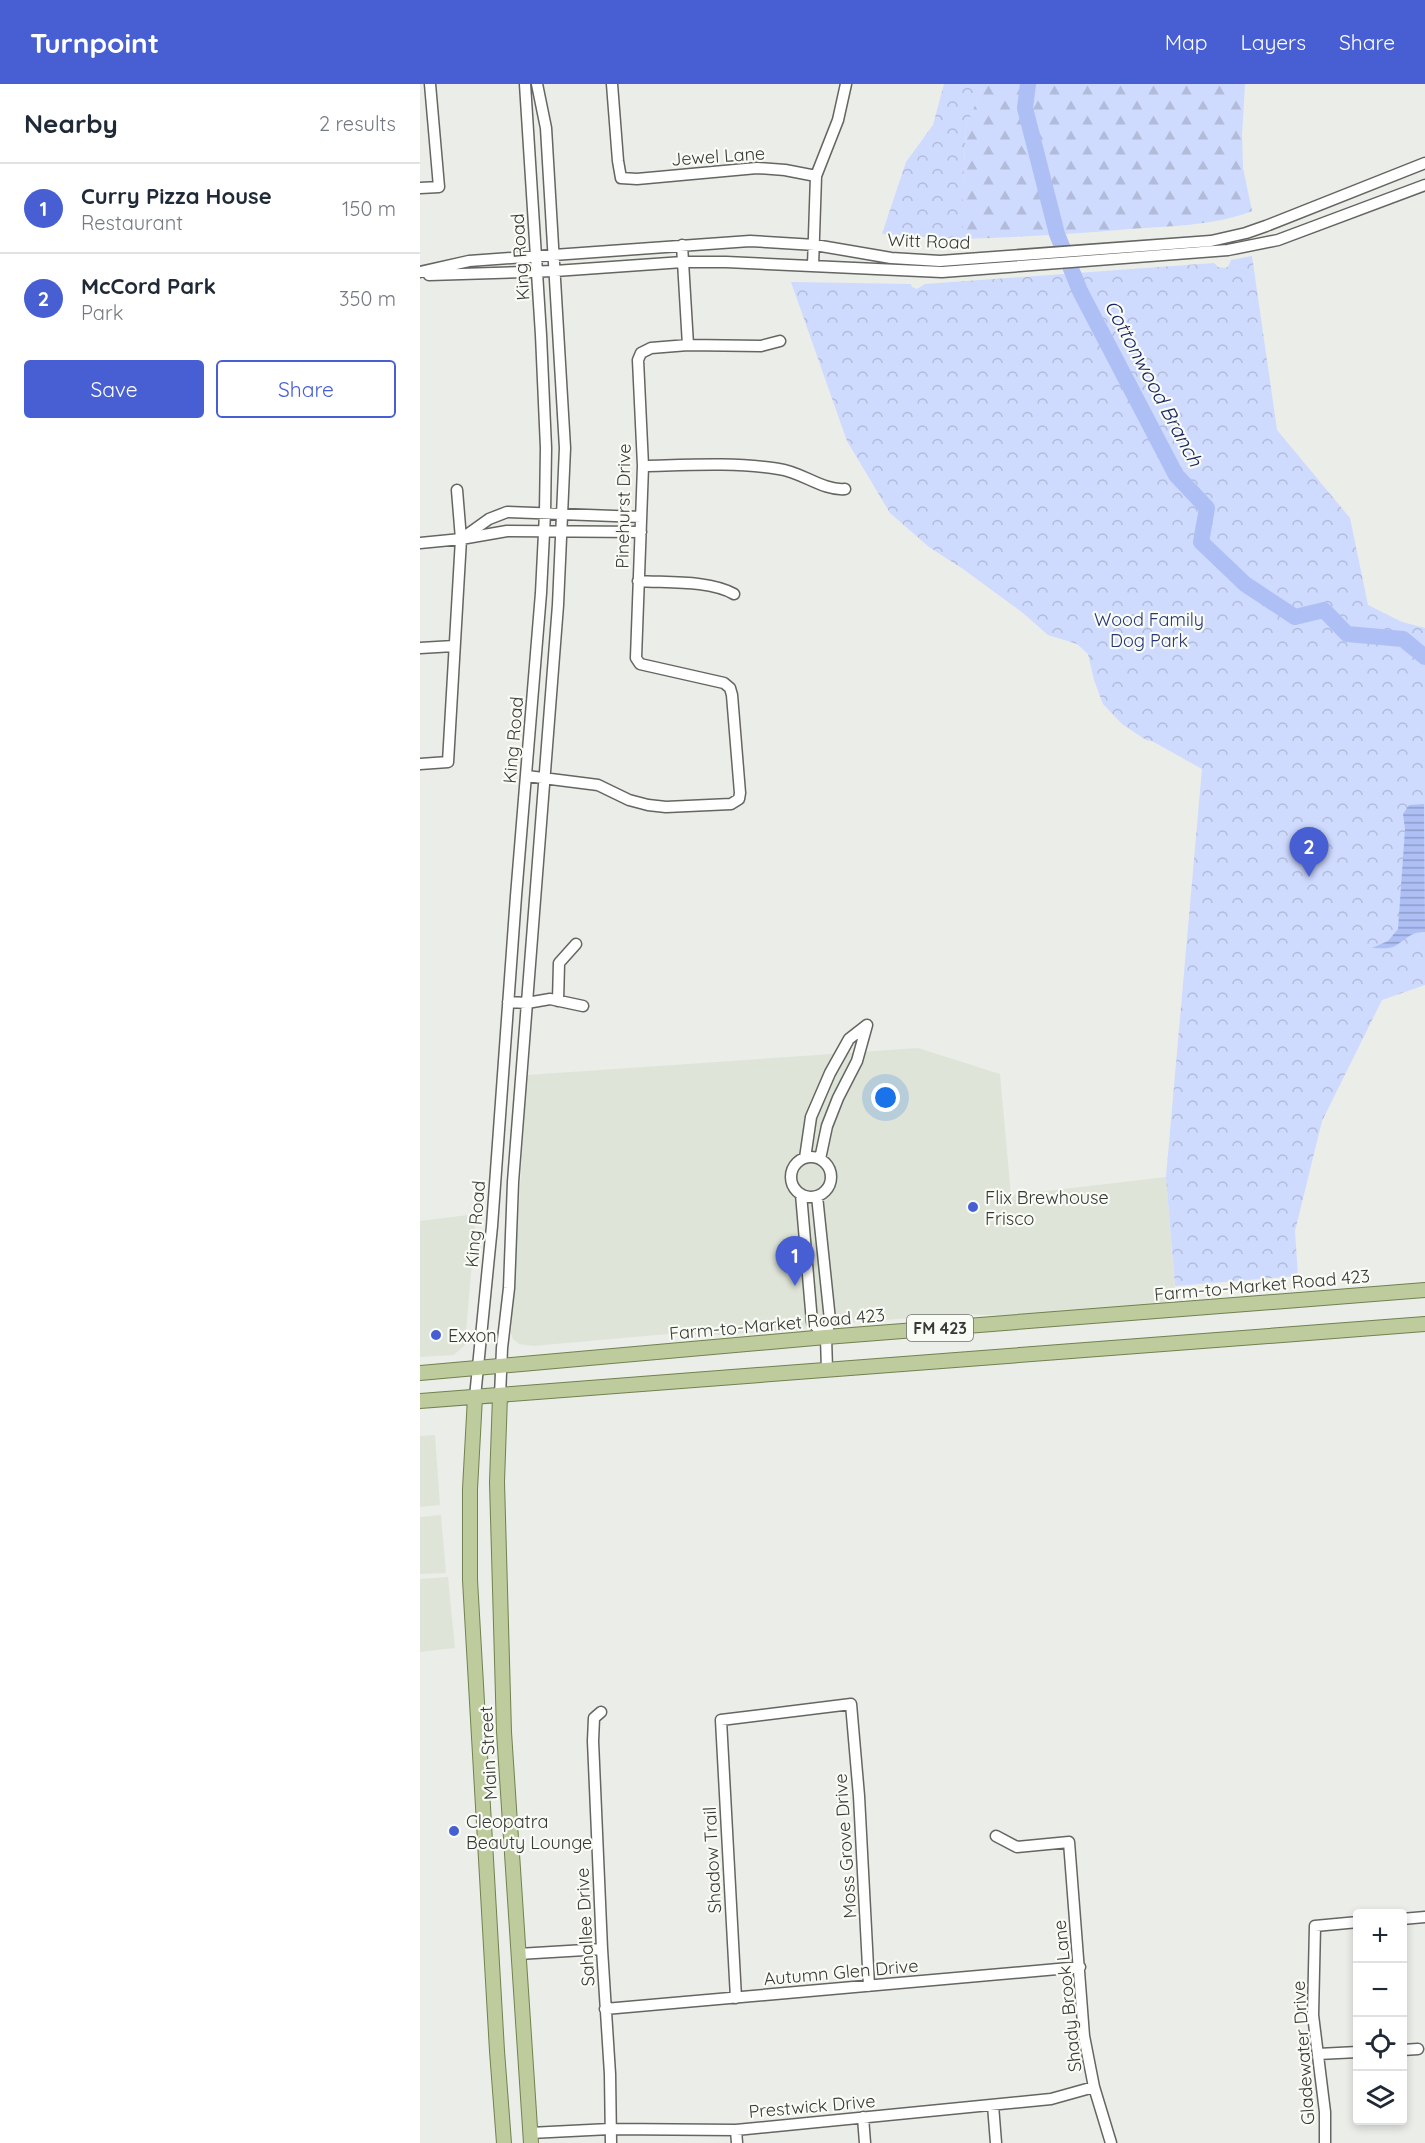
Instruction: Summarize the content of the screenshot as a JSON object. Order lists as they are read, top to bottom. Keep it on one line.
{"streets":{"main road":["Farm-to-Market Road 423","FM 423","Main Street"],"street":["Jewel Lane","Witt Road","King Road","Pinehurst Drive","Moss Grove Drive","Shadow Trail","Sahallee Drive","Autumn Glen Drive","Shady Brook Lane","Gladewater Drive","Prestwick Drive"]},"crossings":[["Witt Road","King Road"],["King Road","Pinehurst Drive"],["King Road","Farm-to-Market Road 423"],["King Road","FM 423"],["King Road","Main Street"],["FM 423","Main Street"],["Main Street","Prestwick Drive"],["Moss Grove Drive","Shadow Trail"],["Moss Grove Drive","Autumn Glen Drive"],["Shadow Trail","Autumn Glen Drive"],["Sahallee Drive","Autumn Glen Drive"],["Sahallee Drive","Prestwick Drive"],["Autumn Glen Drive","Shady Brook Lane"],["Shady Brook Lane","Prestwick Drive"]],"water":["Cottonwood Branch"],"parks":["Wood Family Dog Park"],"places":["Flix Brewhouse Frisco","Exxon","Cleopatra Beauty Lounge"],"page":{"header":"Turnpoint","nav":["Map","Layers","Share"],"heading":["Nearby","2 results"],"list":[{"mark":"1","name":"Curry Pizza House","note":"Restaurant","value":"150 m"},{"mark":"2","name":"McCord Park","note":"Park","value":"350 m"}],"buttons":["Save","Share"],"pins":["2","1"],"map_buttons":["+","−"]}}
